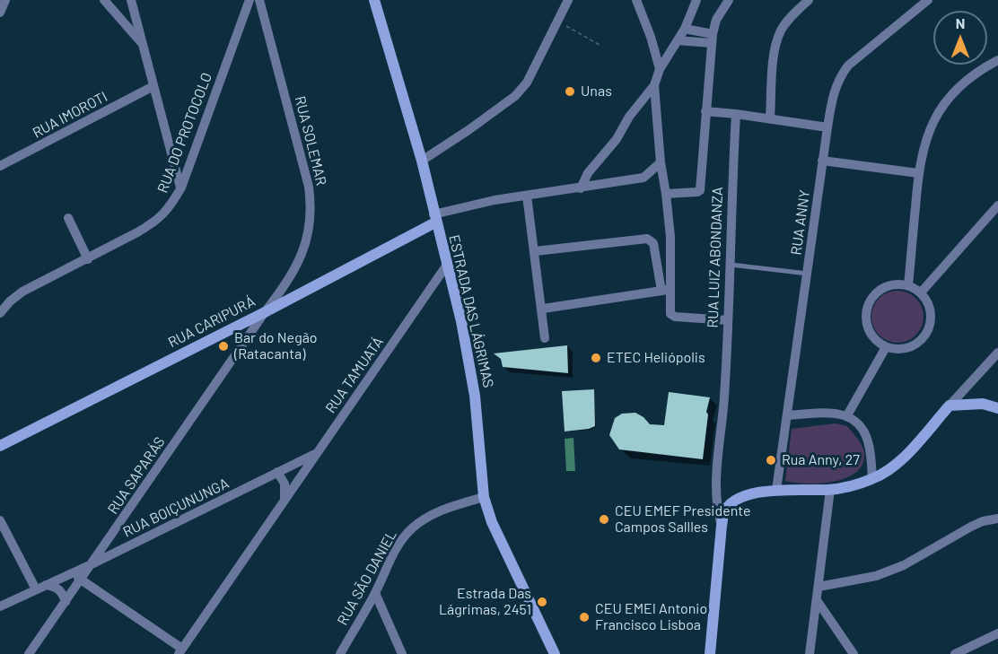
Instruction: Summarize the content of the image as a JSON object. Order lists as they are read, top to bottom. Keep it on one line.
{"streets":{"street":["RUA IMOROTI","RUA DO PROTOCOLO","RUA SOLEMAR","RUA ANNY","RUA LUIZ ABONDANZA","ESTRADA DAS LÁGRIMAS","RUA CARIPURÁ","RUA TAMUATÁ","RUA SAPARÁS","RUA BOIÇUNUNGA","RUA SÃO DANIEL"]},"crossings":[["RUA SOLEMAR","RUA CARIPURÁ"],["RUA SOLEMAR","RUA SAPARÁS"],["ESTRADA DAS LÁGRIMAS","RUA CARIPURÁ"],["ESTRADA DAS LÁGRIMAS","RUA TAMUATÁ"],["ESTRADA DAS LÁGRIMAS","RUA SÃO DANIEL"],["RUA CARIPURÁ","RUA SAPARÁS"],["RUA TAMUATÁ","RUA BOIÇUNUNGA"],["RUA SAPARÁS","RUA BOIÇUNUNGA"]],"places":["Unas","Bar do Negão (Ratacanta)","ETEC Heliópolis","Rua Anny, 27","CEU EMEF Presidente Campos Sallles","Estrada Das Lágrimas, 2451","CEU EMEI Antonio Francisco Lisboa"],"north":"top"}
